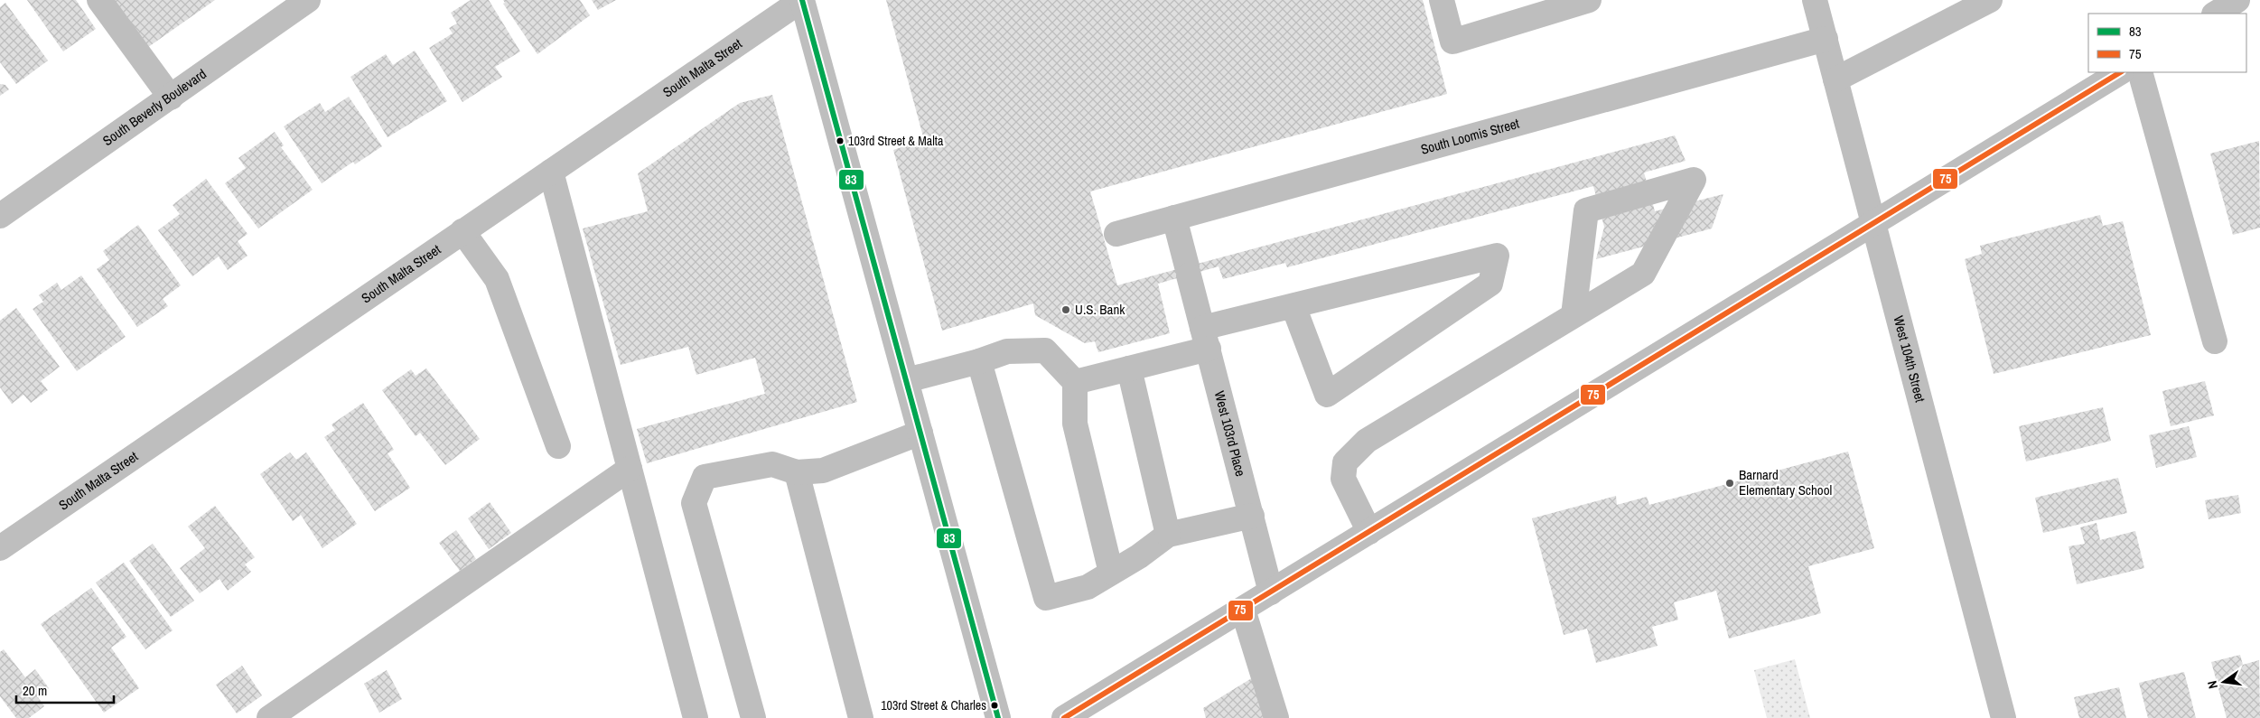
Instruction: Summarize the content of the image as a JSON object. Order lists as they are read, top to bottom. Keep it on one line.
{"streets":{"street":["South Malta Street","South Beverly Boulevard","South Loomis Street","West 104th Street","West 103rd Place"]},"crossings":[["South Loomis Street","West 104th Street"],["South Loomis Street","West 103rd Place"]],"places":["103rd Street & Malta","U.S. Bank","Barnard Elementary School","103rd Street & Charles"],"lines":["transit line 83","transit line 75"],"legend":["83","75"],"scale_bar":"20 m","north":"left"}
